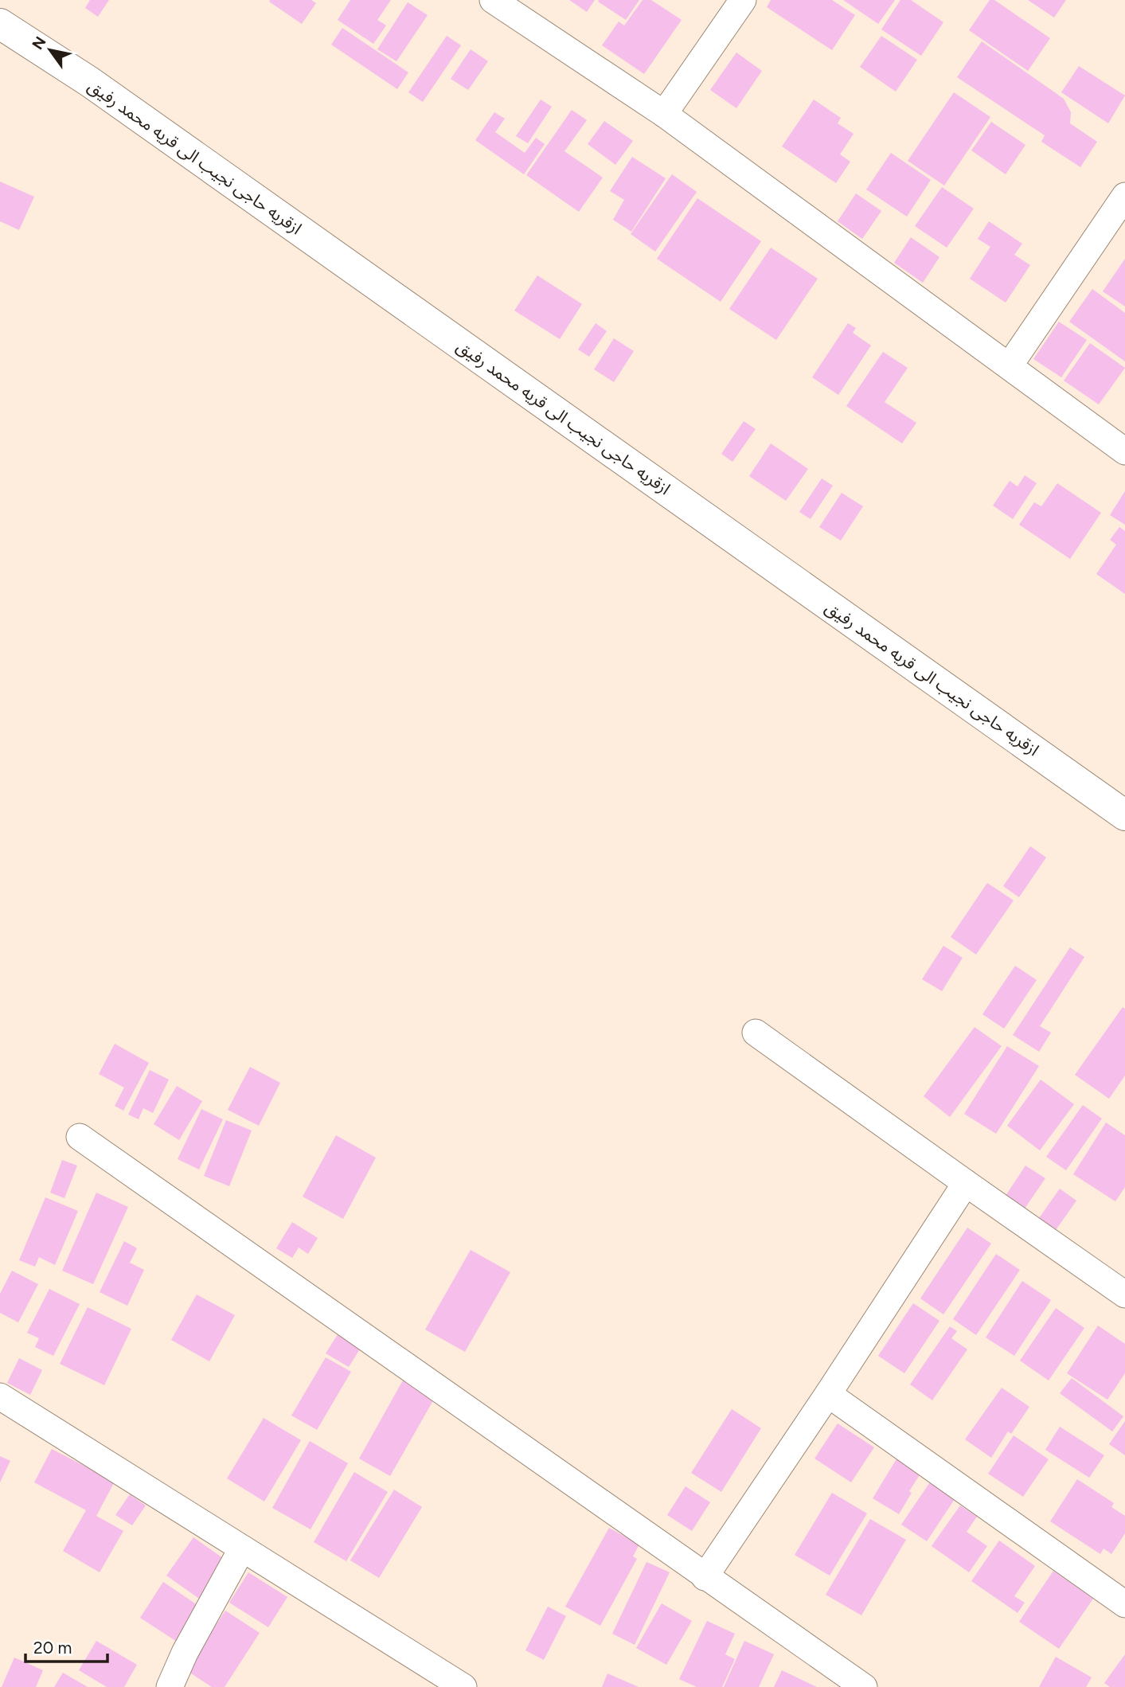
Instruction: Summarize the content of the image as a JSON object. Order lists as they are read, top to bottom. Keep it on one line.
{"streets":{"main road":["ازقریه حاجی نجیب الی قریه محمد رفیق"]},"scale_bar":"20 m","north":"top left"}
